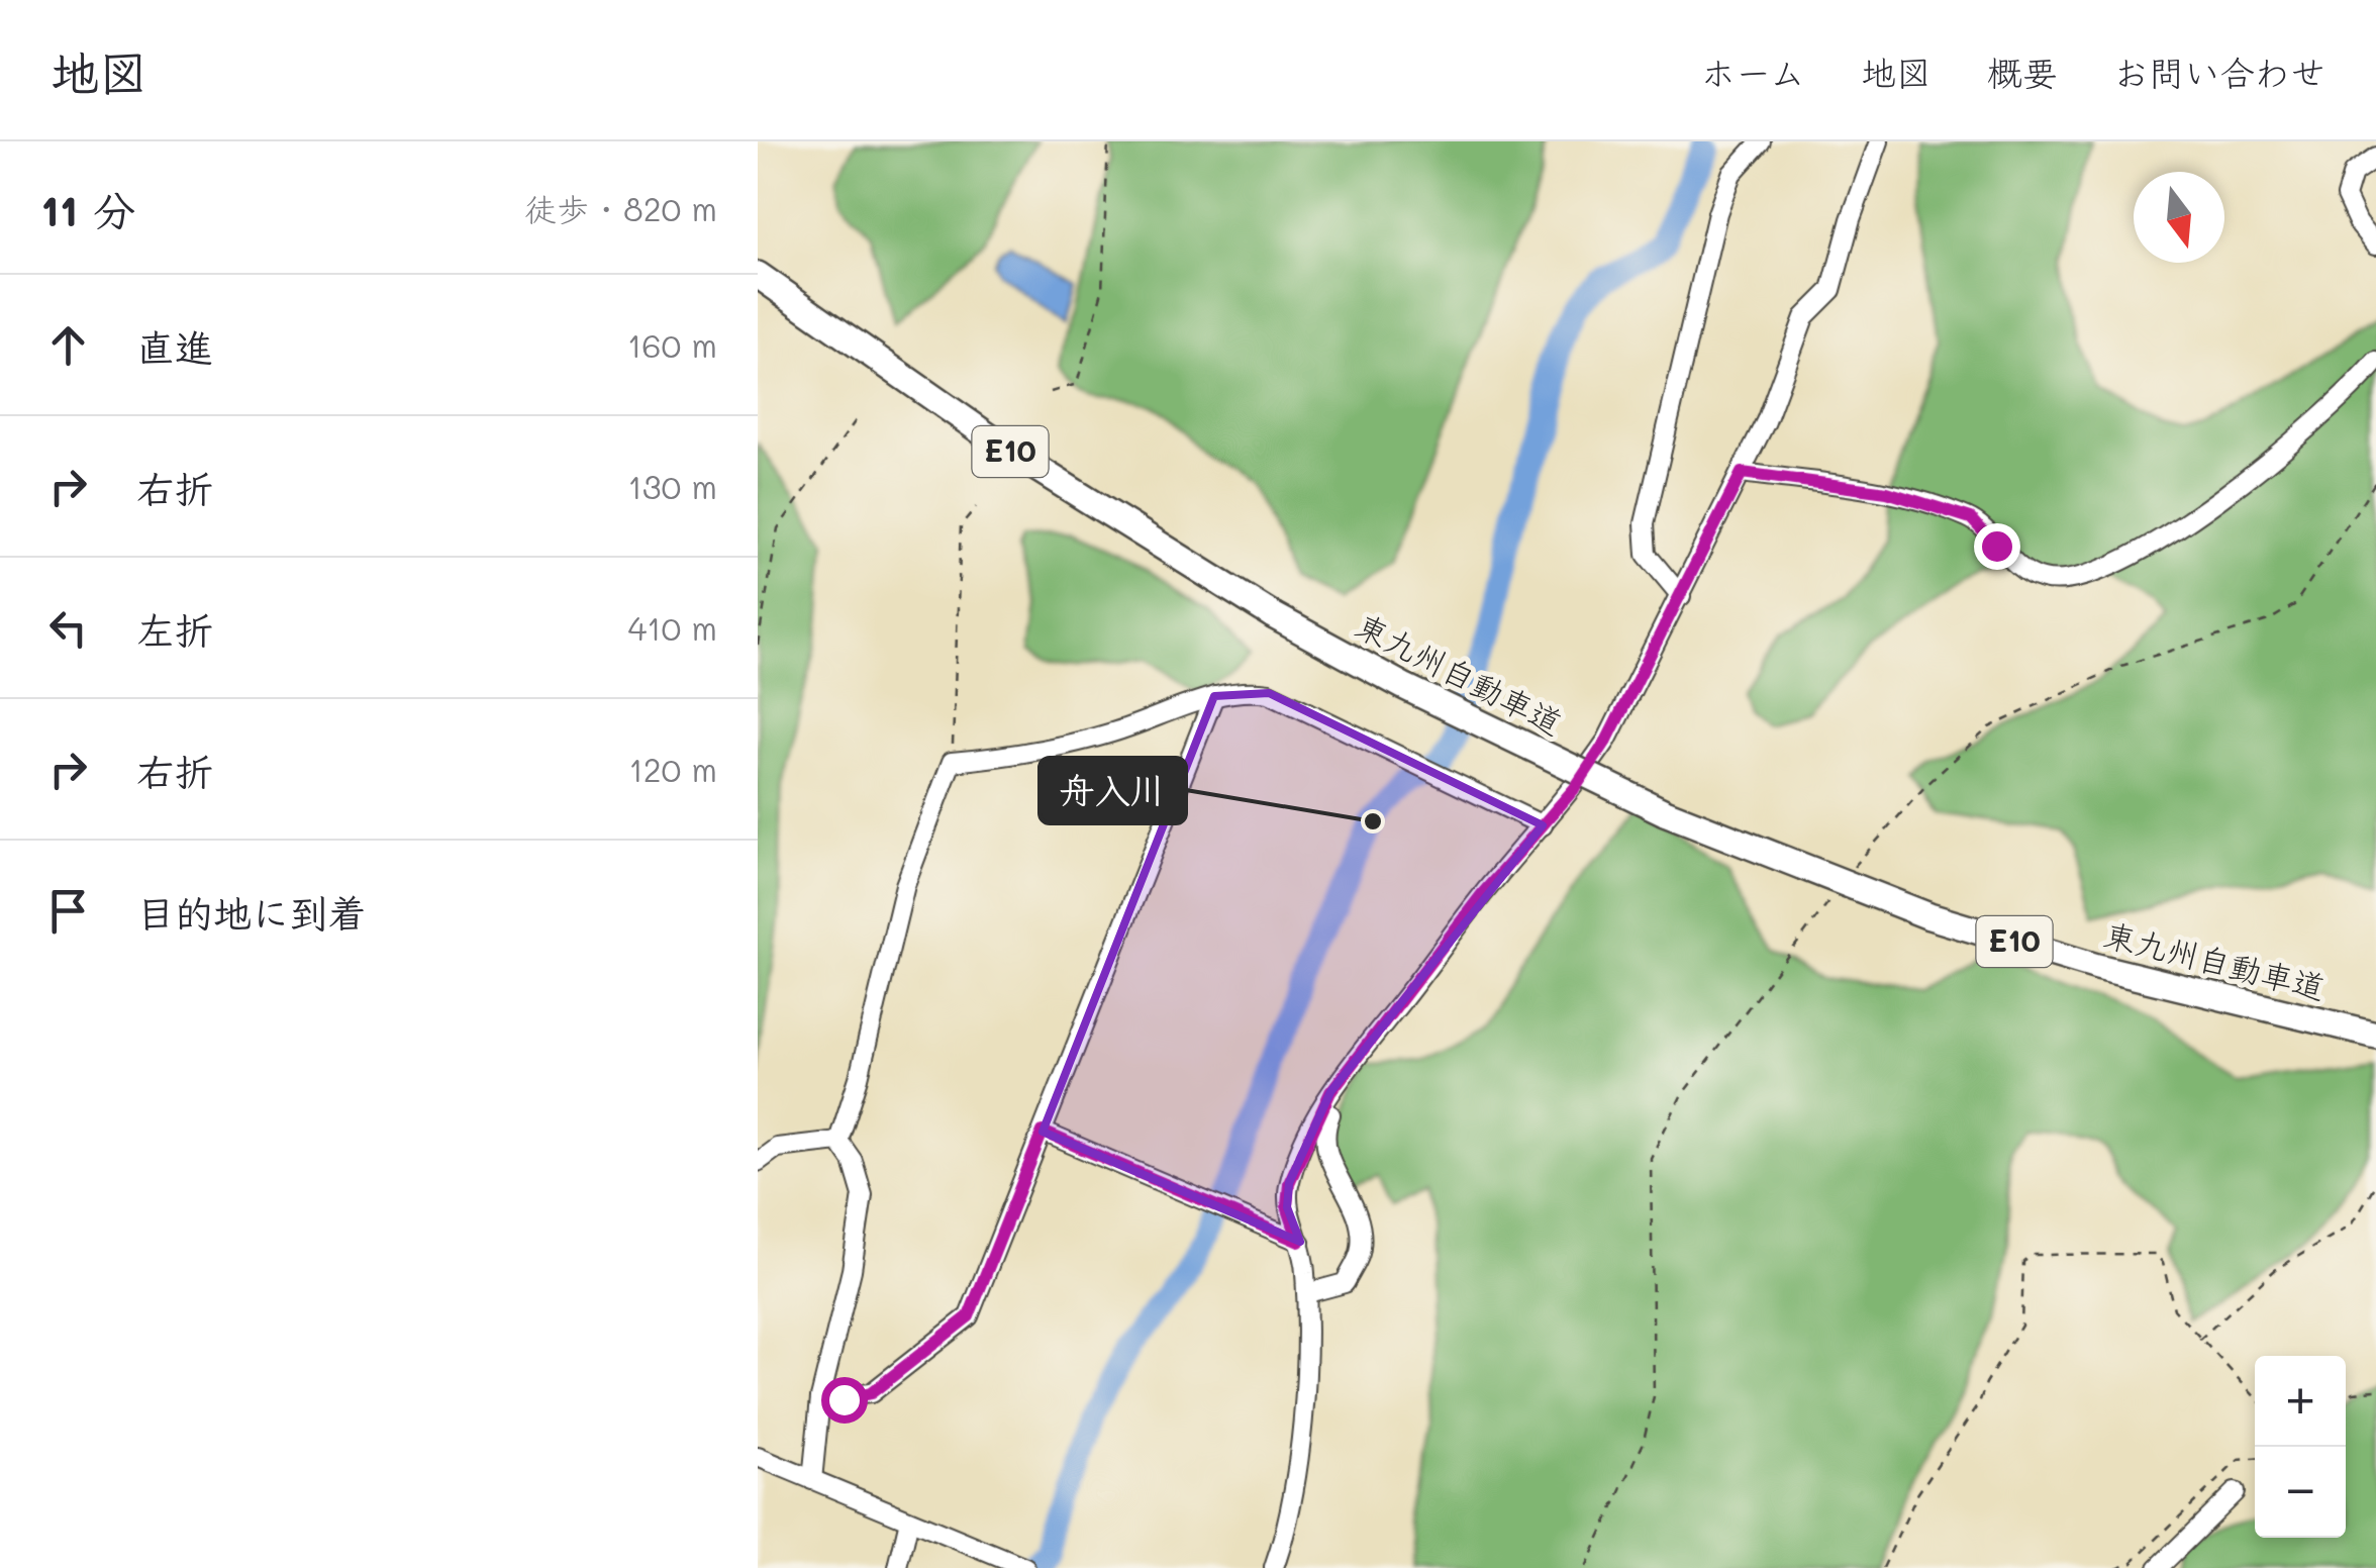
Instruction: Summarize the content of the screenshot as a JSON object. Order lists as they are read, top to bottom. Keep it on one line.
{"streets":{"highway":["E10","東九州自動車道"]},"places":["舟入川"],"north":"bottom","page":{"header":"地図","nav":["ホーム","地図","概要","お問い合わせ"],"heading":["11 分","徒歩 · 820 m"],"list":[["直進","160 m"],["右折","130 m"],["左折","410 m"],["右折","120 m"],"目的地に到着"],"map_buttons":["+","−"]}}
